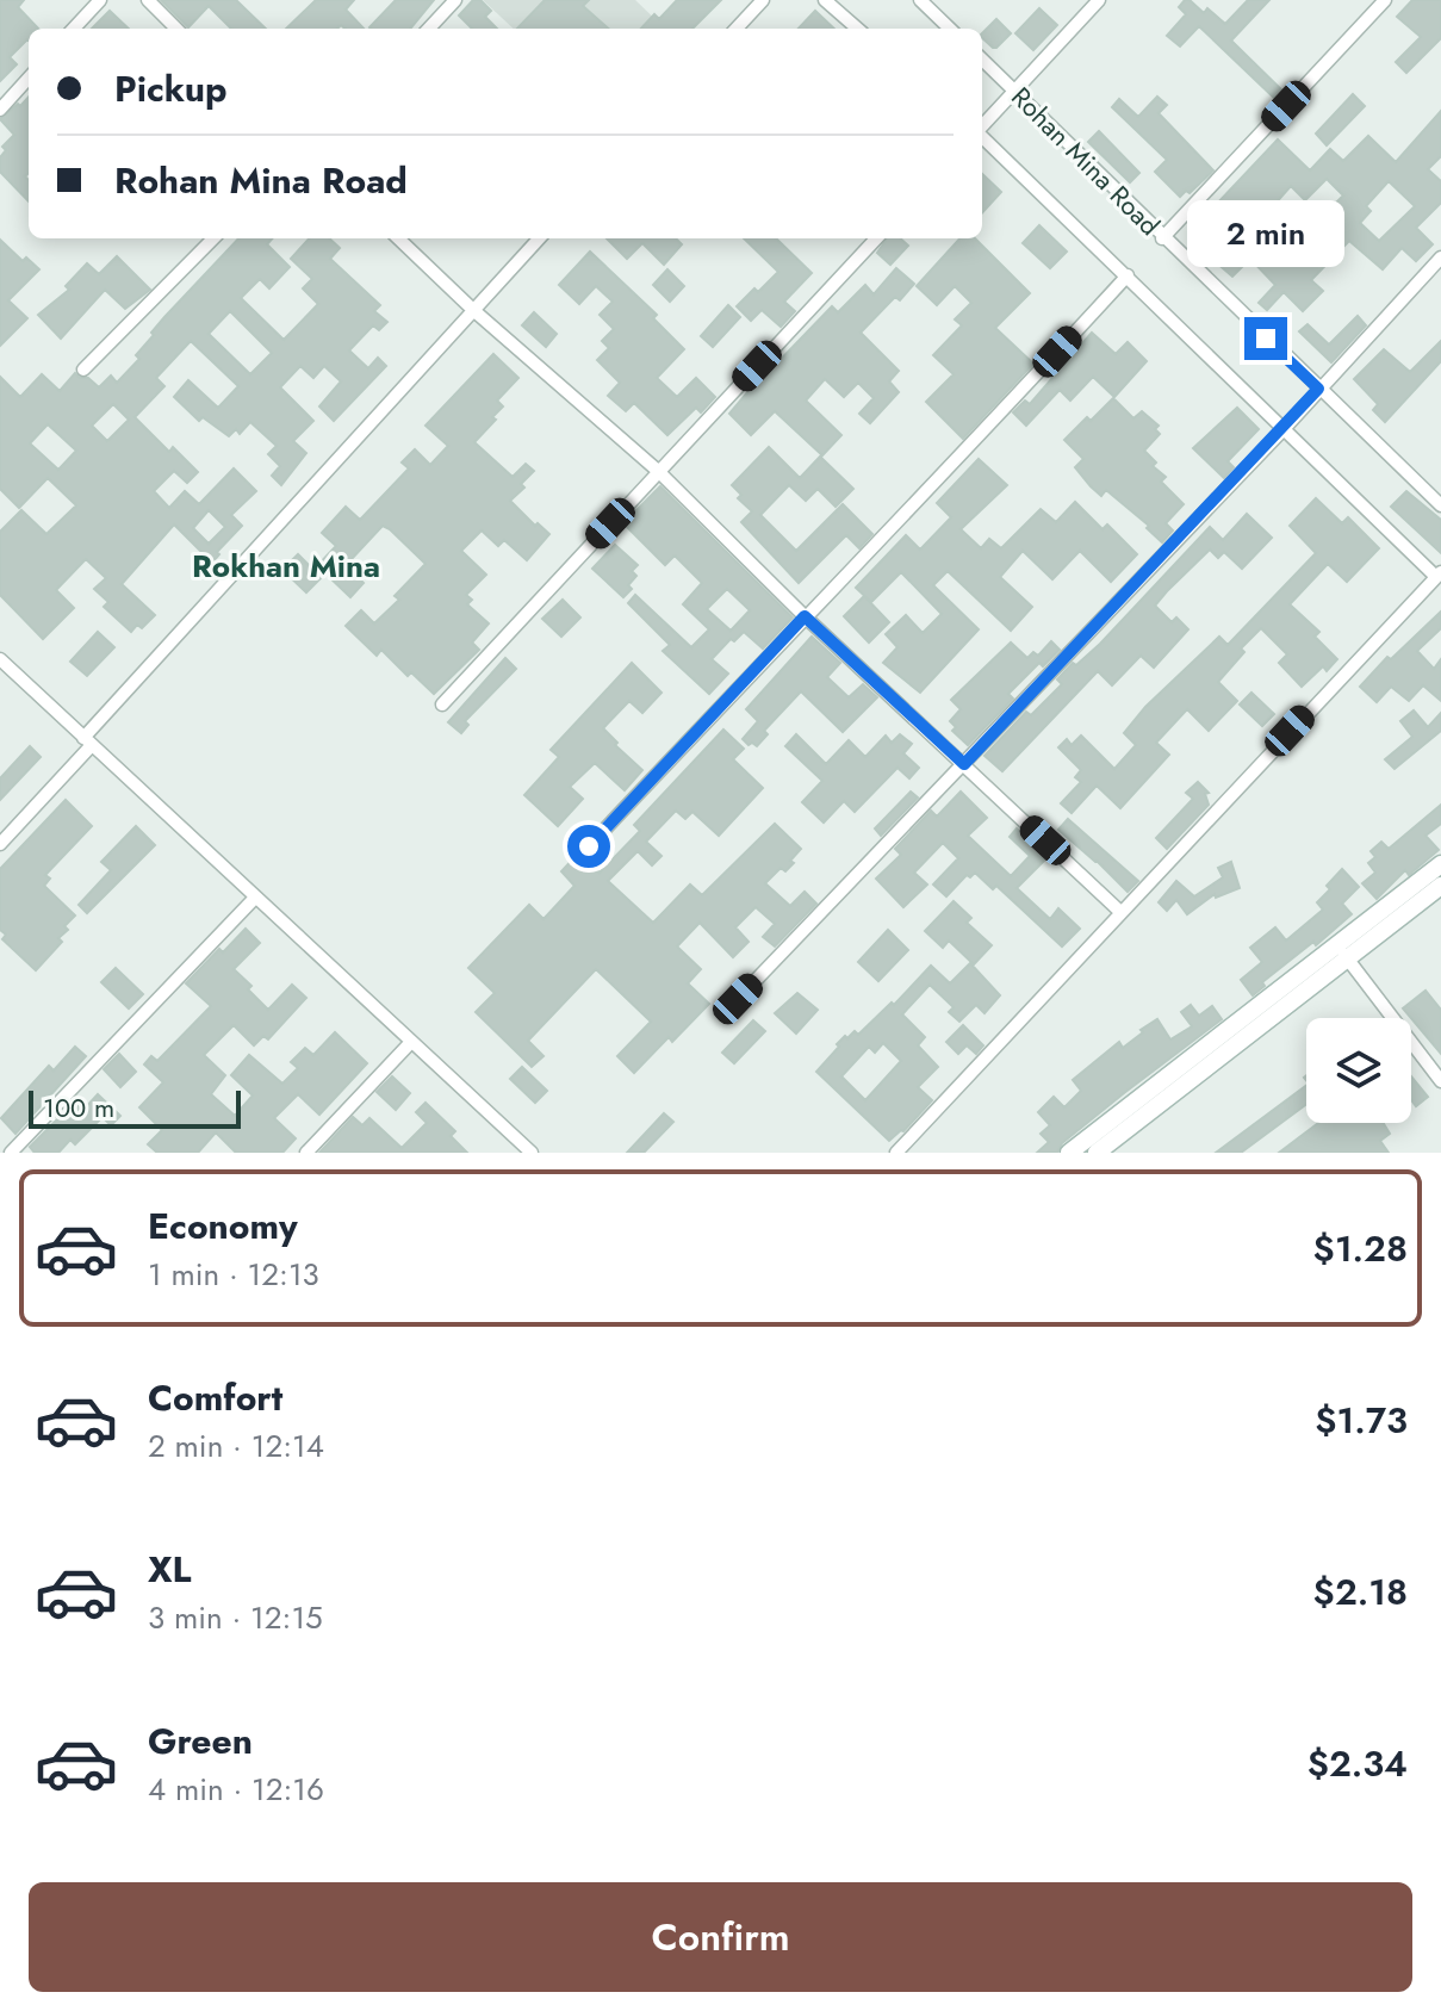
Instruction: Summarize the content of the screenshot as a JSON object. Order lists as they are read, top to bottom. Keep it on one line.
{"streets":{"street":["Rohan Mina Road"]},"districts":["Rokhan Mina"],"scale_bar":"100 m","page":{"banner":["Pickup","Rohan Mina Road"],"bubble":"2 min","scale":"100 m","list":[{"name":"Economy","note":"1 min · 12:13","value":"$1.28"},{"name":"Comfort","note":"2 min · 12:14","value":"$1.73"},{"name":"XL","note":"3 min · 12:15","value":"$2.18"},{"name":"Green","note":"4 min · 12:16","value":"$2.34"}],"buttons":"Confirm"}}
